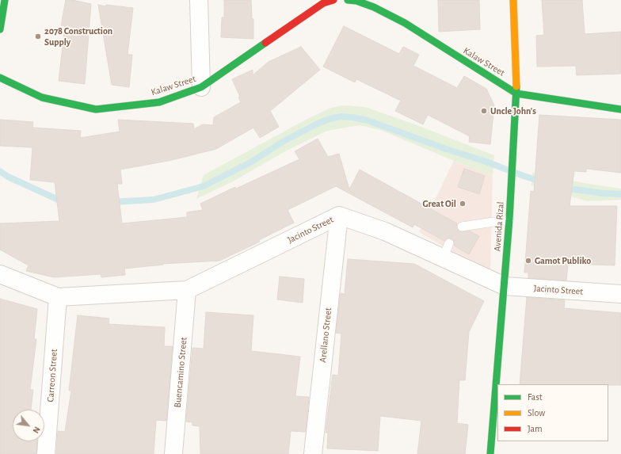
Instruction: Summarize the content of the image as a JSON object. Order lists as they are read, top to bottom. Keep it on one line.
{"streets":{"main road":["Kalaw Street","Avenida Rizal"],"street":["Jacinto Street","Arellano Street","Buencamino Street","Carreon Street"]},"crossings":[["Kalaw Street","Avenida Rizal"],["Avenida Rizal","Jacinto Street"],["Jacinto Street","Arellano Street"],["Jacinto Street","Buencamino Street"],["Jacinto Street","Carreon Street"]],"places":["2078 Construction Supply","Uncle John's","Great Oil","Gamot Publiko"],"legend":["Fast","Slow","Jam"],"north":"bottom right"}
